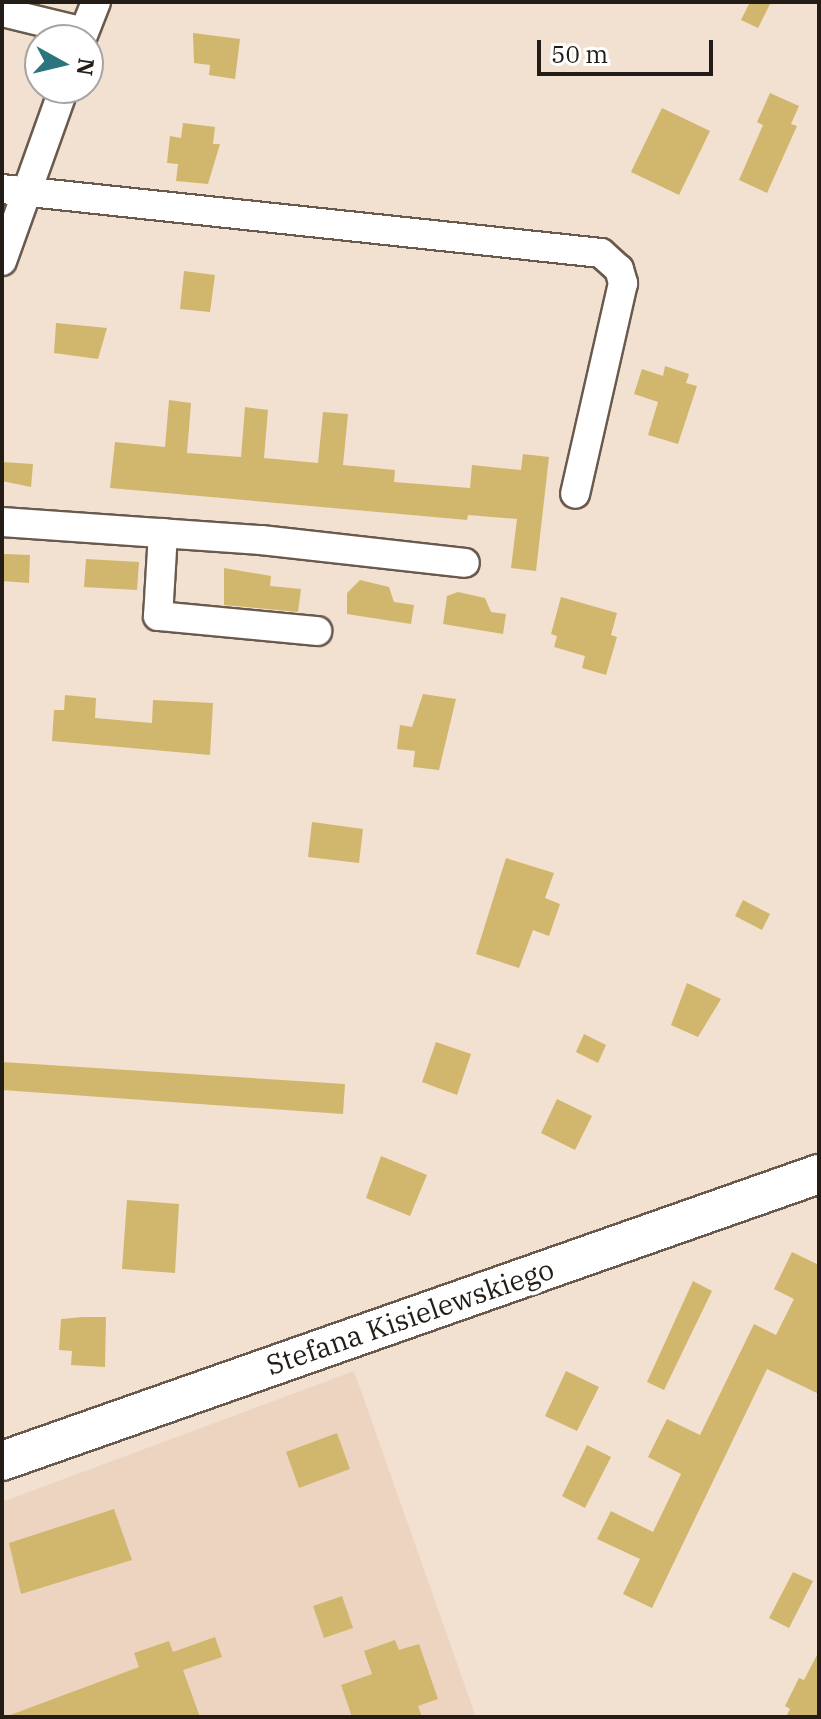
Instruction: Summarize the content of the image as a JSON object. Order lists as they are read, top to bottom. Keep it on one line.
{"streets":{"main road":["Stefana Kisielewskiego"]},"scale_bar":"50 m","north":"right"}
